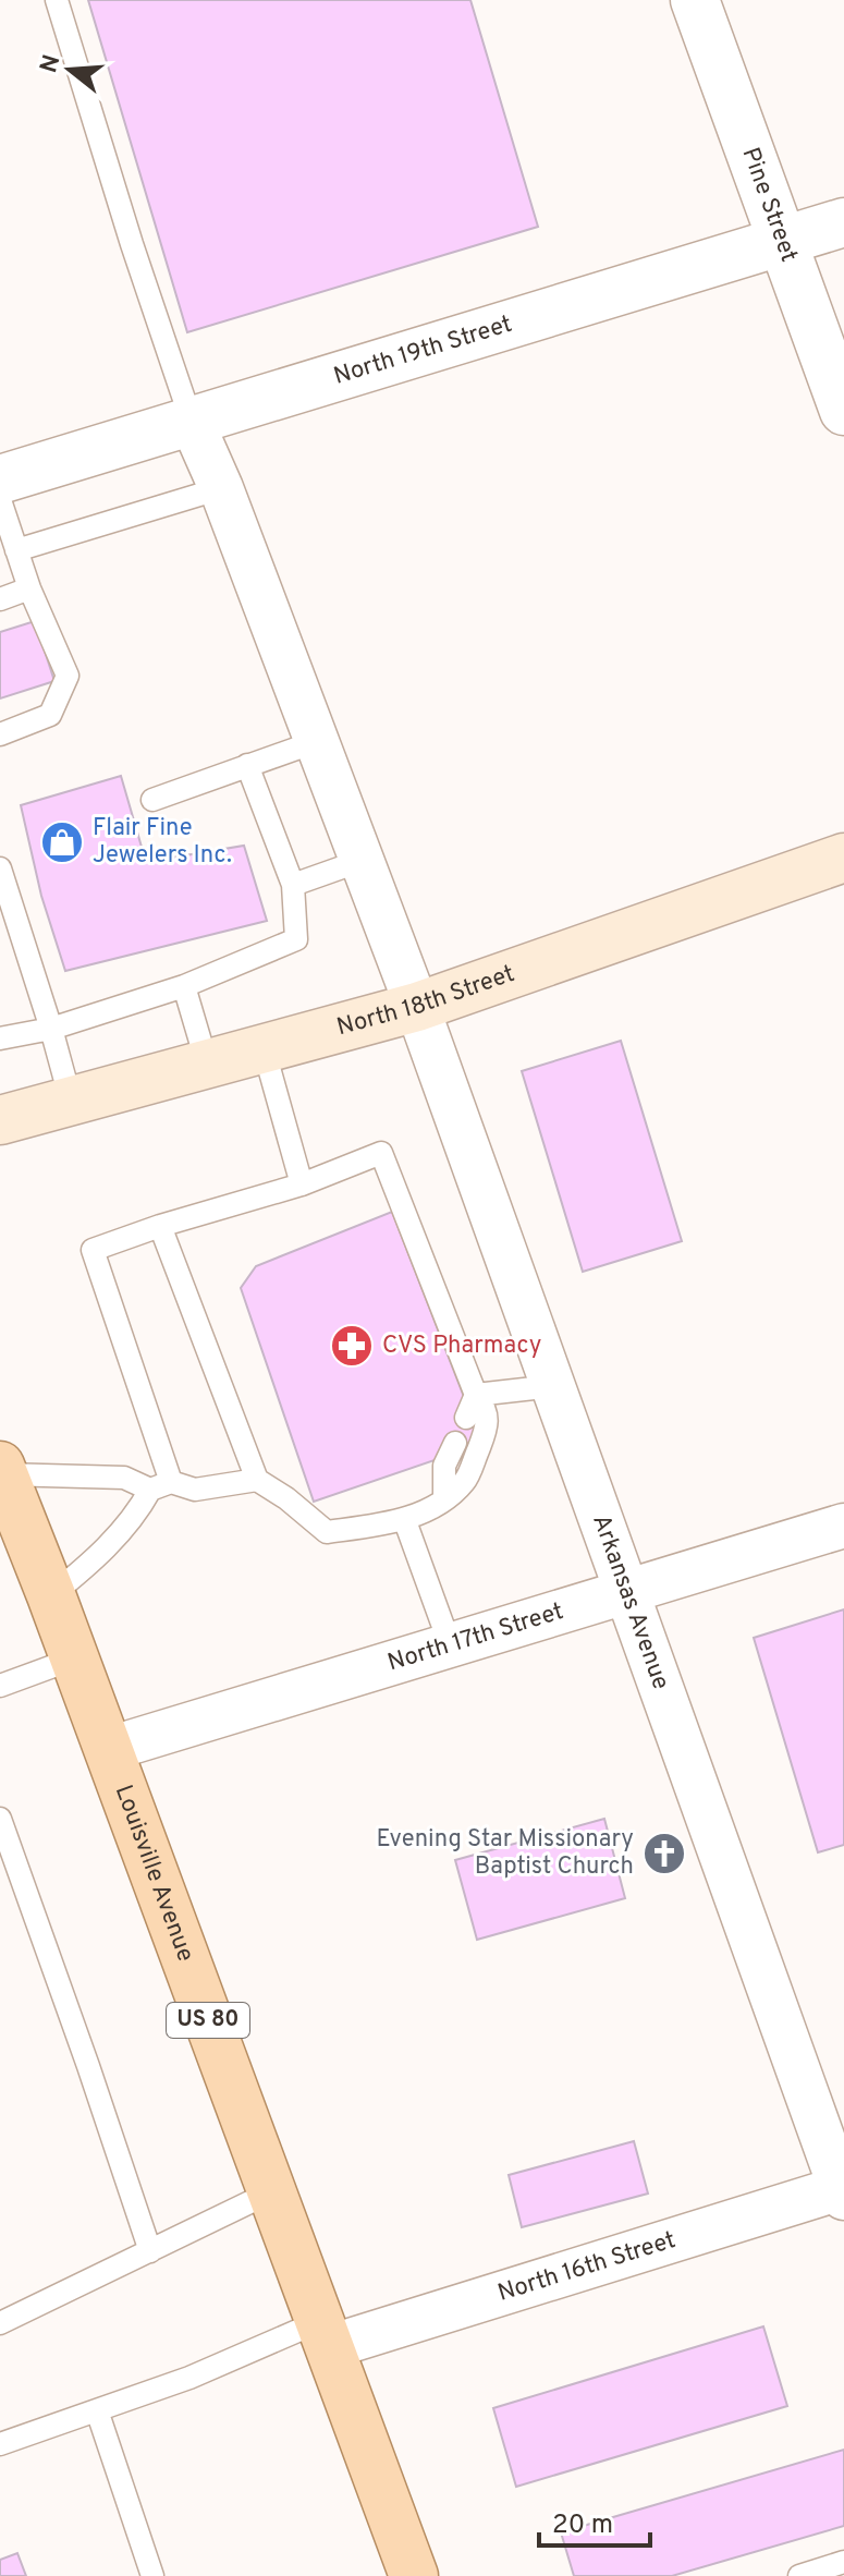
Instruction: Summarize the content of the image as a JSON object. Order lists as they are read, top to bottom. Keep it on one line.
{"streets":{"main road":["North 18th Street","Louisville Avenue","US 80"],"street":["Pine Street","North 19th Street","Arkansas Avenue","North 17th Street","North 16th Street"]},"crossings":[["Pine Street","North 19th Street"],["North 19th Street","Arkansas Avenue"],["North 18th Street","Arkansas Avenue"],["Arkansas Avenue","North 17th Street"],["Arkansas Avenue","North 16th Street"],["North 17th Street","Louisville Avenue"],["Louisville Avenue","North 16th Street"]],"places":{"shop":["Flair Fine Jewelers Inc."],"pharmacy":["CVS Pharmacy"],"church":["Evening Star Missionary Baptist Church"]},"scale_bar":"20 m","north":"left"}
